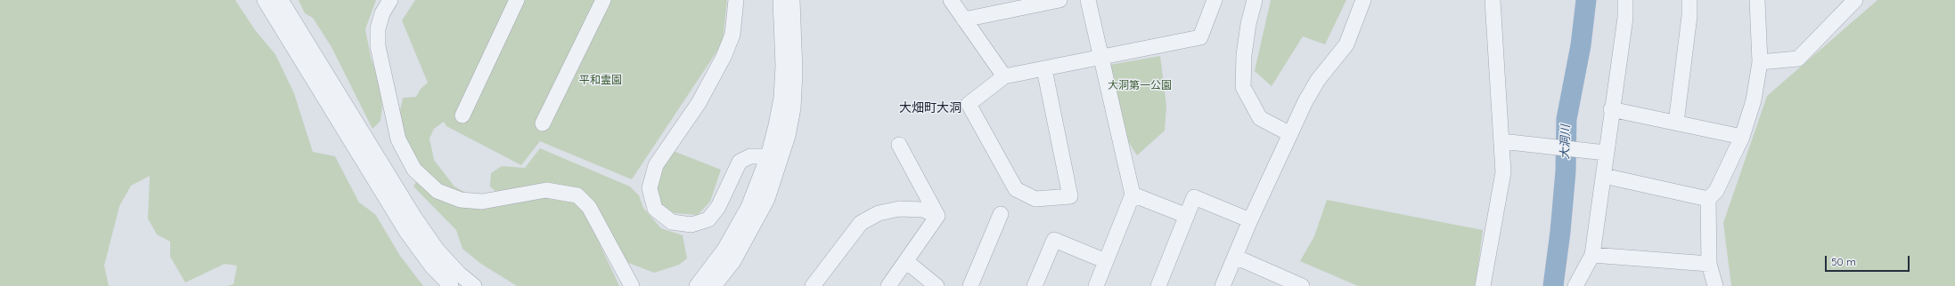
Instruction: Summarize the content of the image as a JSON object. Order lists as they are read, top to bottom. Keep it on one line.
{"districts":["大畑町大洞"],"water":["大洞川"],"parks":["平和霊園","大洞第一公園"],"scale_bar":"50 m"}
